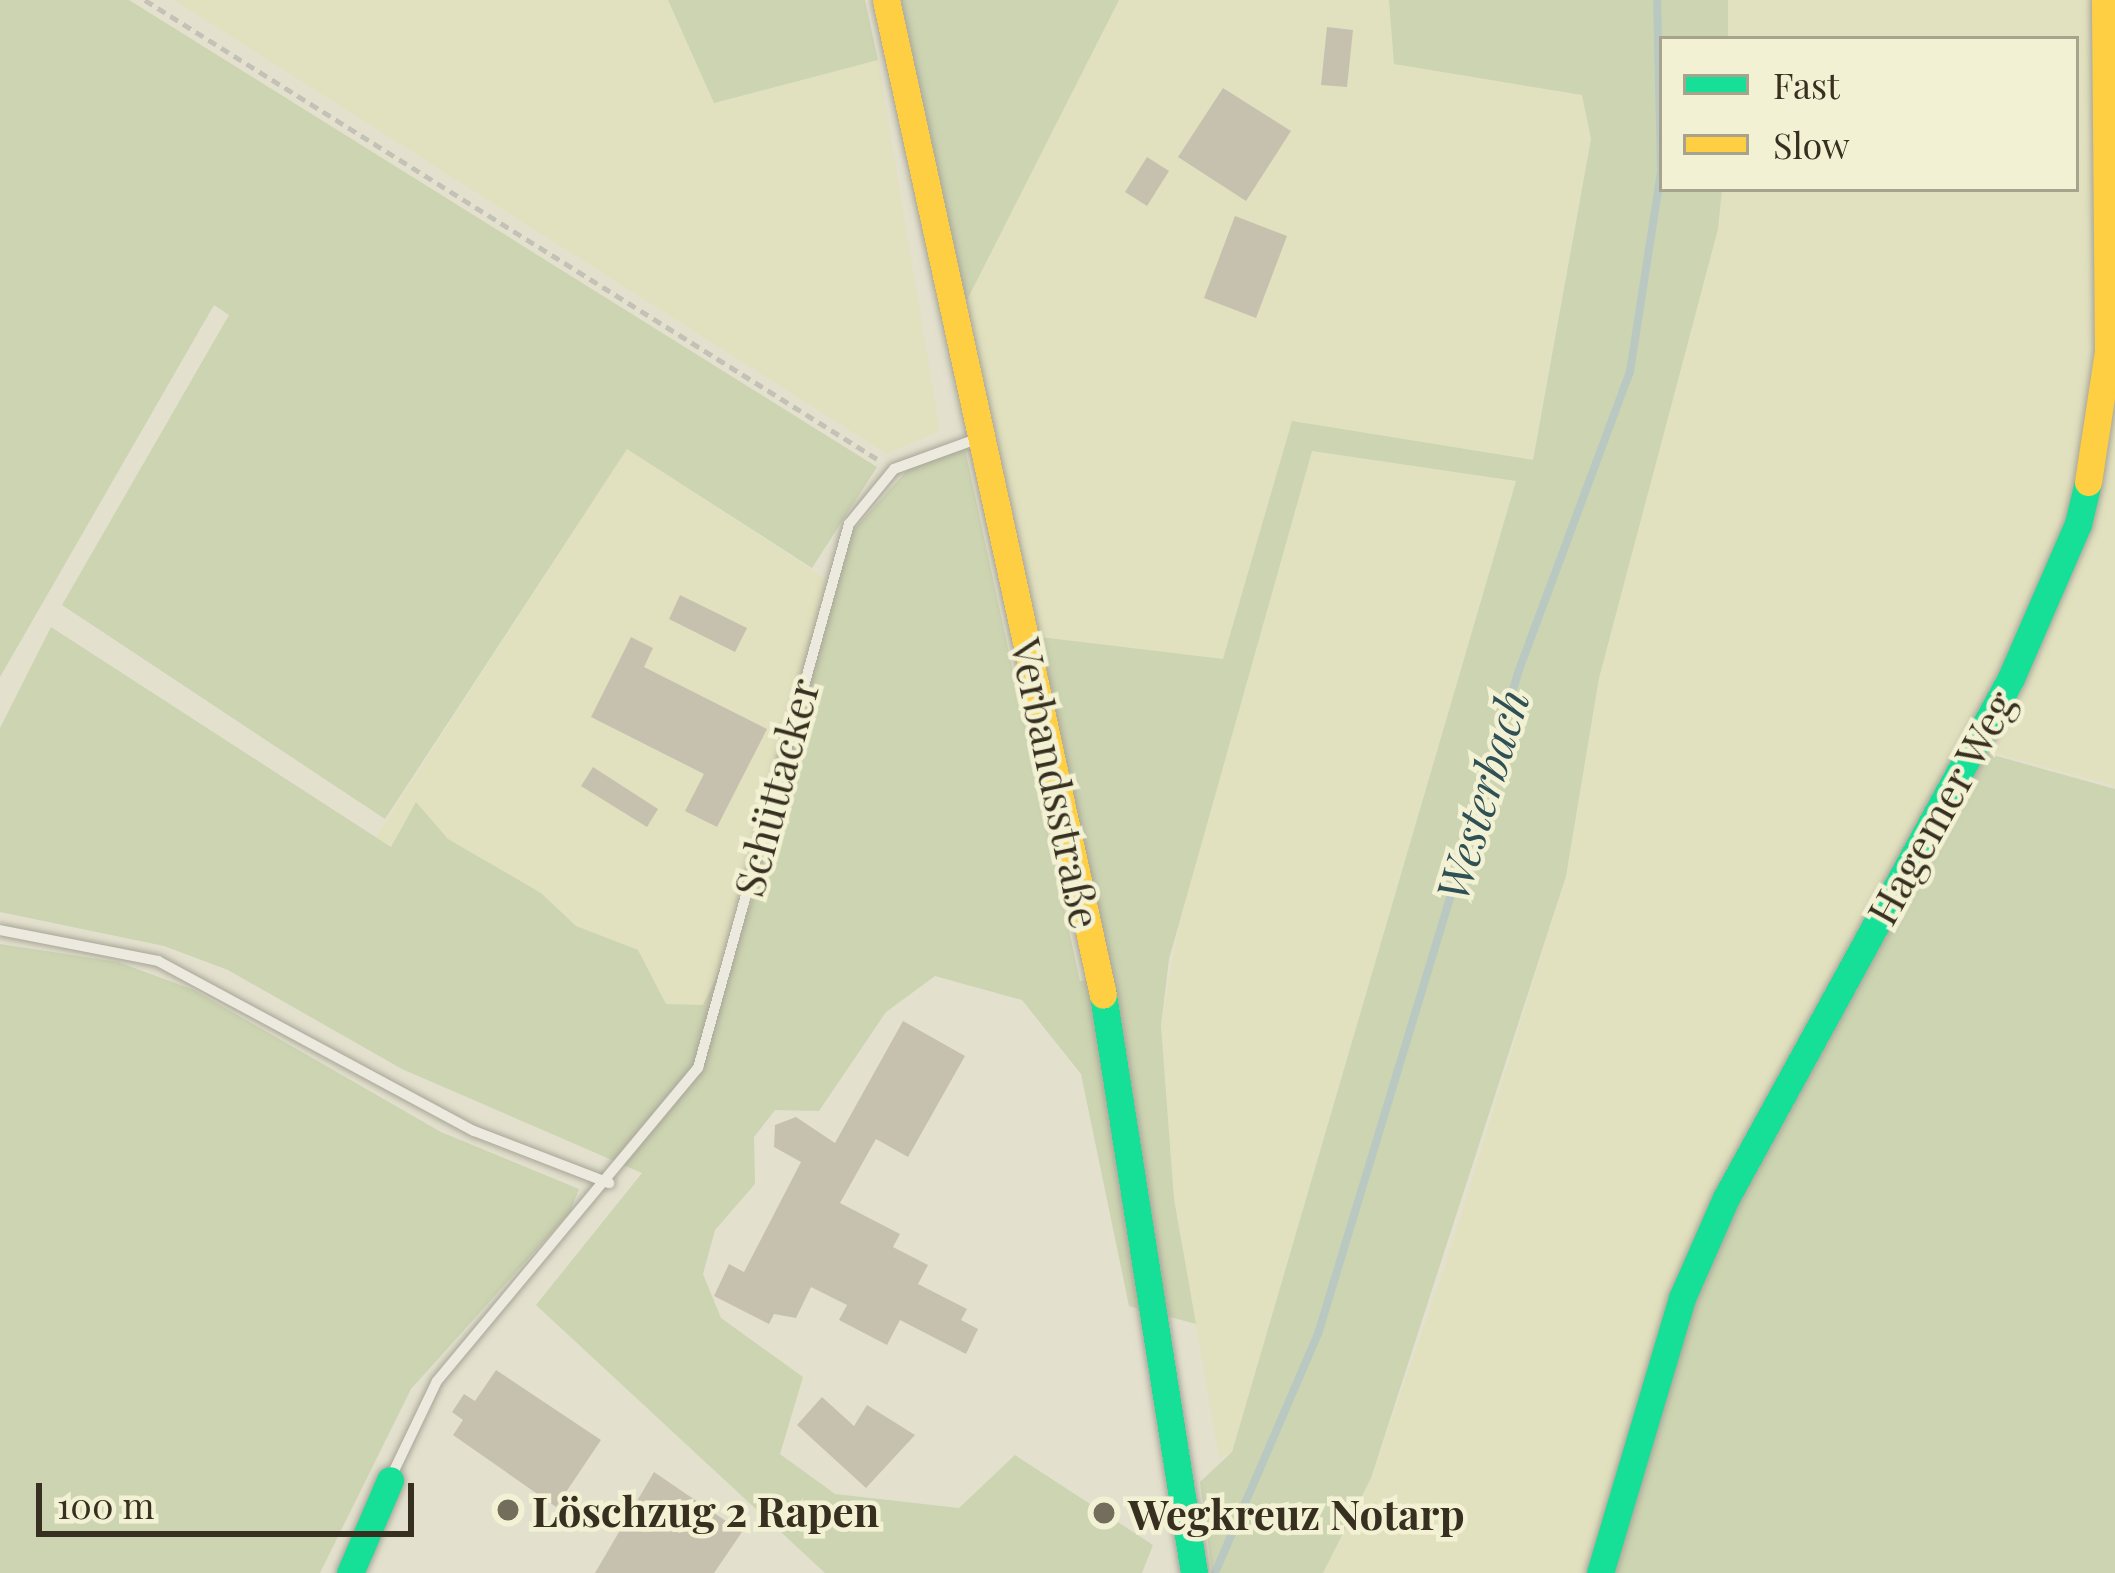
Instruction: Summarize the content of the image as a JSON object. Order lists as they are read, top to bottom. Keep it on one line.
{"streets":{"street":["Verbandsstraße","Schüttacker","Hagemer Weg"]},"water":["Westerbach"],"places":["Löschzug 2 Rapen","Wegkreuz Notarp"],"legend":["Fast","Slow"],"scale_bar":"100 m"}
